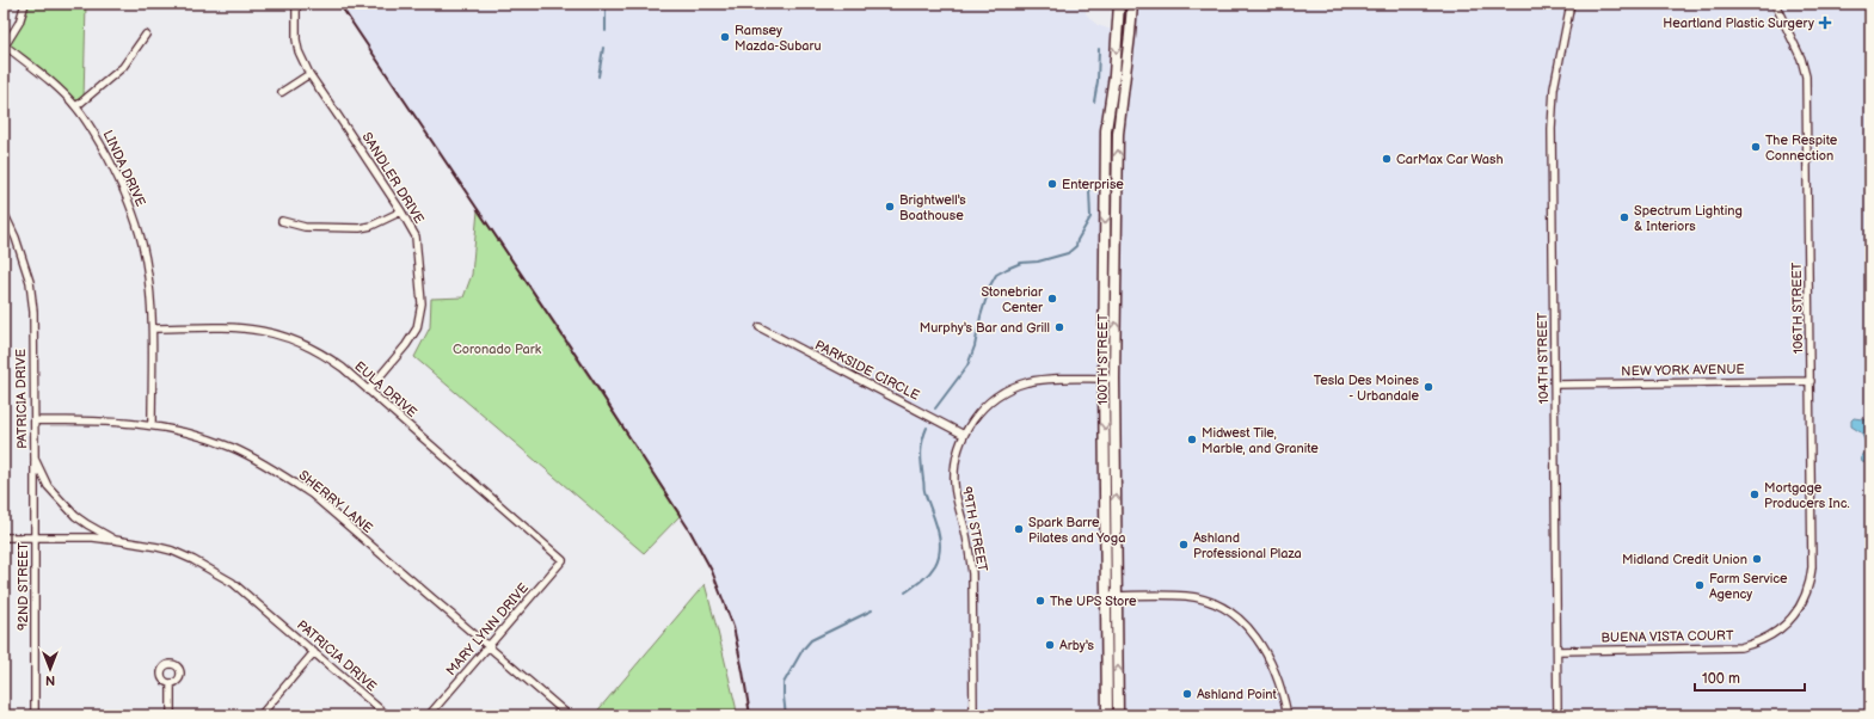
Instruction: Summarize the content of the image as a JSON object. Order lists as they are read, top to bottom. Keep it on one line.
{"streets":{"main road":["100TH STREET"],"street":["LINDA DRIVE","SANDLER DRIVE","106TH STREET","104TH STREET","PARKSIDE CIRCLE","NEW YORK AVENUE","EULA DRIVE","PATRICIA DRIVE","SHERRY LANE","99TH STREET","92ND STREET","MARY LYNN DRIVE","BUENA VISTA COURT"]},"crossings":[["LINDA DRIVE","EULA DRIVE"],["LINDA DRIVE","SHERRY LANE"],["SANDLER DRIVE","EULA DRIVE"],["106TH STREET","NEW YORK AVENUE"],["106TH STREET","BUENA VISTA COURT"],["104TH STREET","NEW YORK AVENUE"],["104TH STREET","BUENA VISTA COURT"],["100TH STREET","99TH STREET"],["PARKSIDE CIRCLE","99TH STREET"],["EULA DRIVE","MARY LYNN DRIVE"],["PATRICIA DRIVE","SHERRY LANE"],["PATRICIA DRIVE","92ND STREET"],["SHERRY LANE","MARY LYNN DRIVE"]],"parks":["Coronado Park"],"places":{"health":["Heartland Plastic Surgery"],"other":["Ramsey Mazda-Subaru","The Respite Connection","CarMax Car Wash","Enterprise","Brightwell's Boathouse","Spectrum Lighting & Interiors","Stonebriar Center","Murphy's Bar and Grill","Tesla Des Moines - Urbandale","Midwest Tile, Marble, and Granite","Mortgage Producers Inc.","Spark Barre Pilates and Yoga","Ashland Professional Plaza","Midland Credit Union","Farm Service Agency","The UPS Store","Arby's","Ashland Point"]},"scale_bar":"100 m","north":"bottom"}
